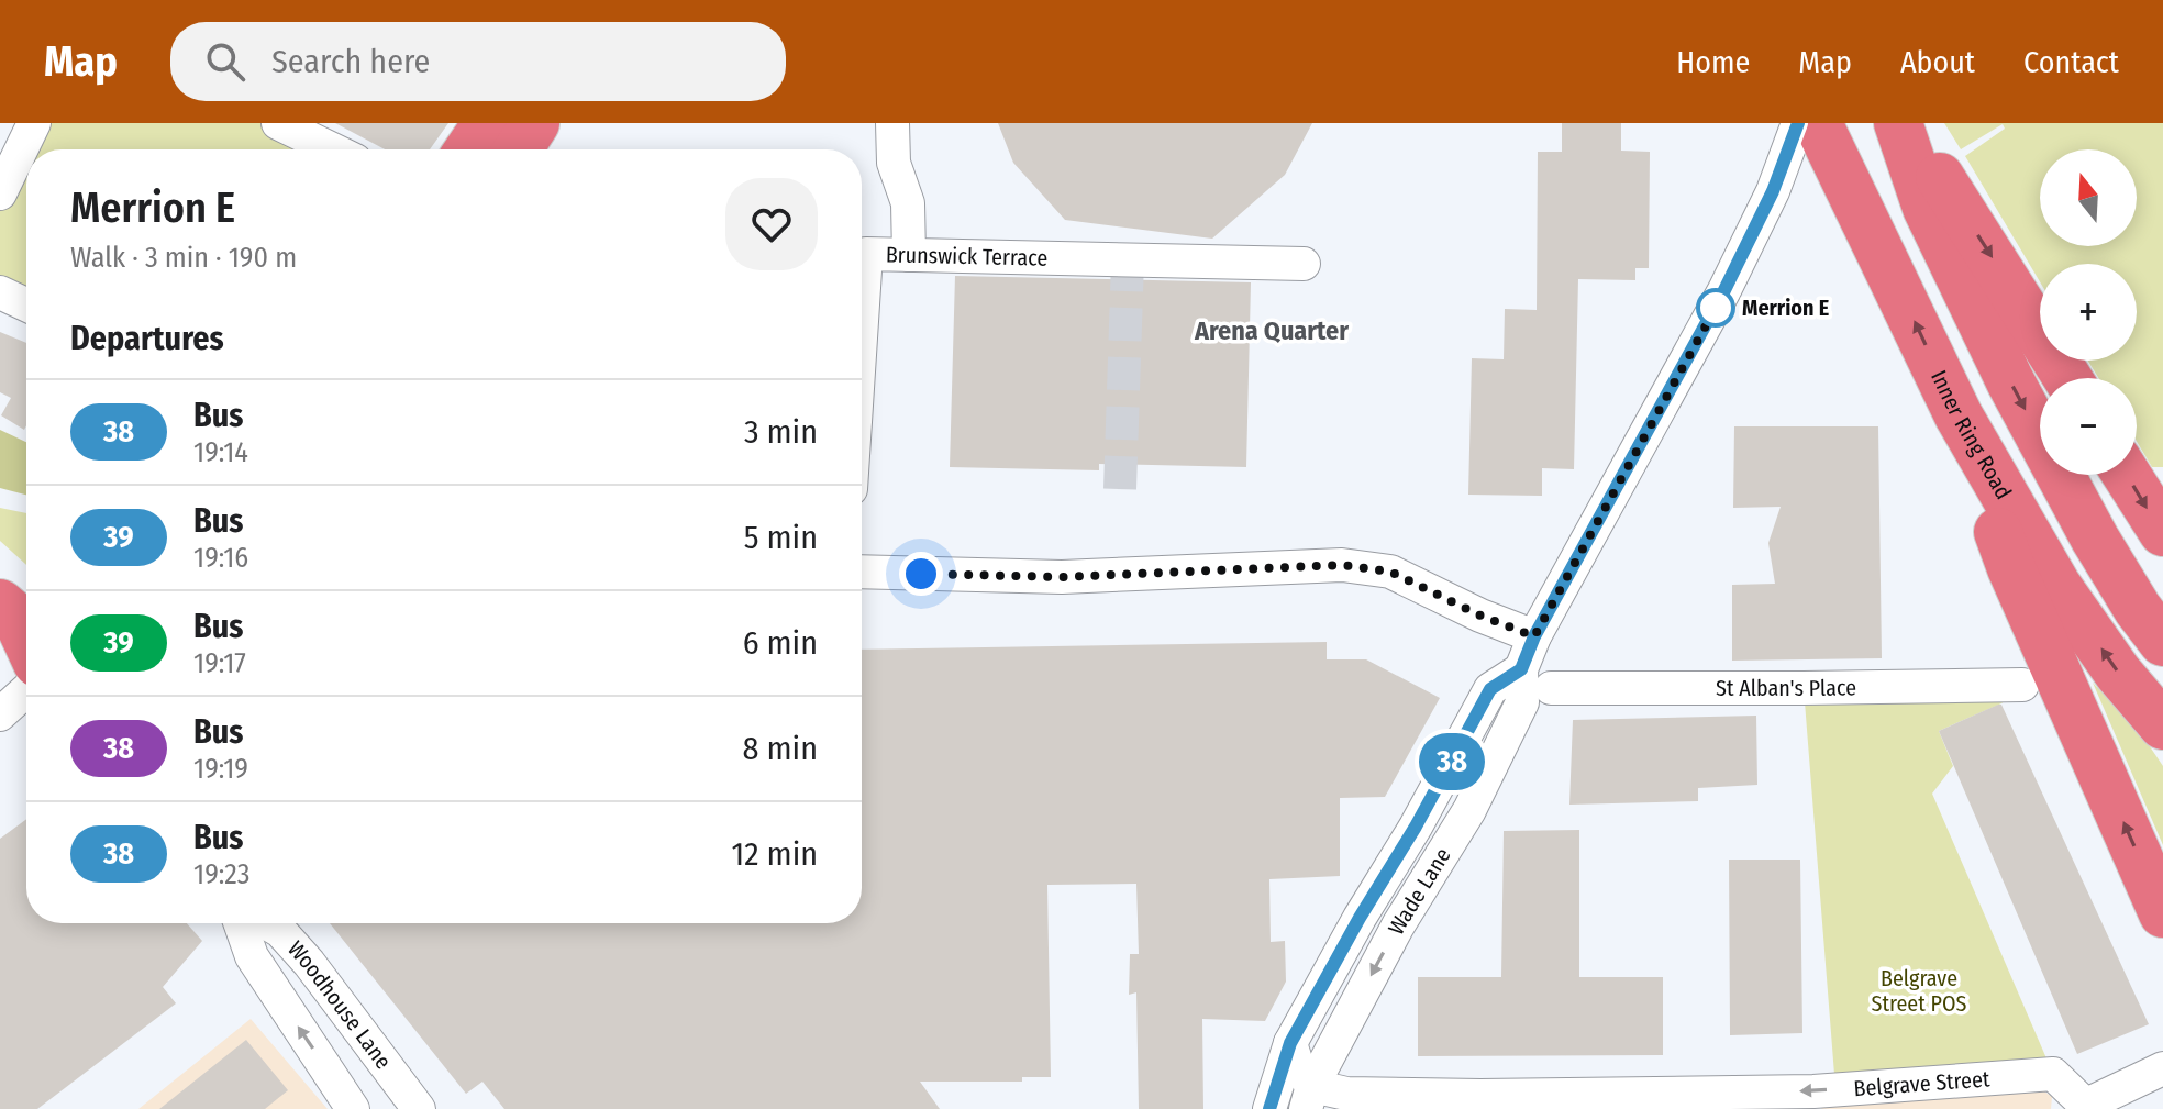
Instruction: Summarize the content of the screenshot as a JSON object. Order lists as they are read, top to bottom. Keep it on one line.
{"streets":{"highway":["Inner Ring Road"],"street":["Brunswick Terrace","St Alban's Place","Wade Lane","Woodhouse Lane","Belgrave Street"]},"crossings":[["Wade Lane","Belgrave Street"]],"one_way":["Belgrave Street"],"districts":["Arena Quarter"],"parks":["Belgrave Street POS"],"places":["Merrion E"],"lines":["bus line 38"],"north":"top","page":{"header":"Map","search":"Search here","nav":["Home","Map","About","Contact"],"on_map":"38","map_buttons":["+","−"],"heading":[["Merrion E","Walk · 3 min · 190 m"],"Departures"],"list":[{"mark":"38","name":"Bus","note":"19:14","value":"3 min"},{"mark":"39","name":"Bus","note":"19:16","value":"5 min"},{"mark":"39","name":"Bus","note":"19:17","value":"6 min"},{"mark":"38","name":"Bus","note":"19:19","value":"8 min"},{"mark":"38","name":"Bus","note":"19:23","value":"12 min"}]}}
